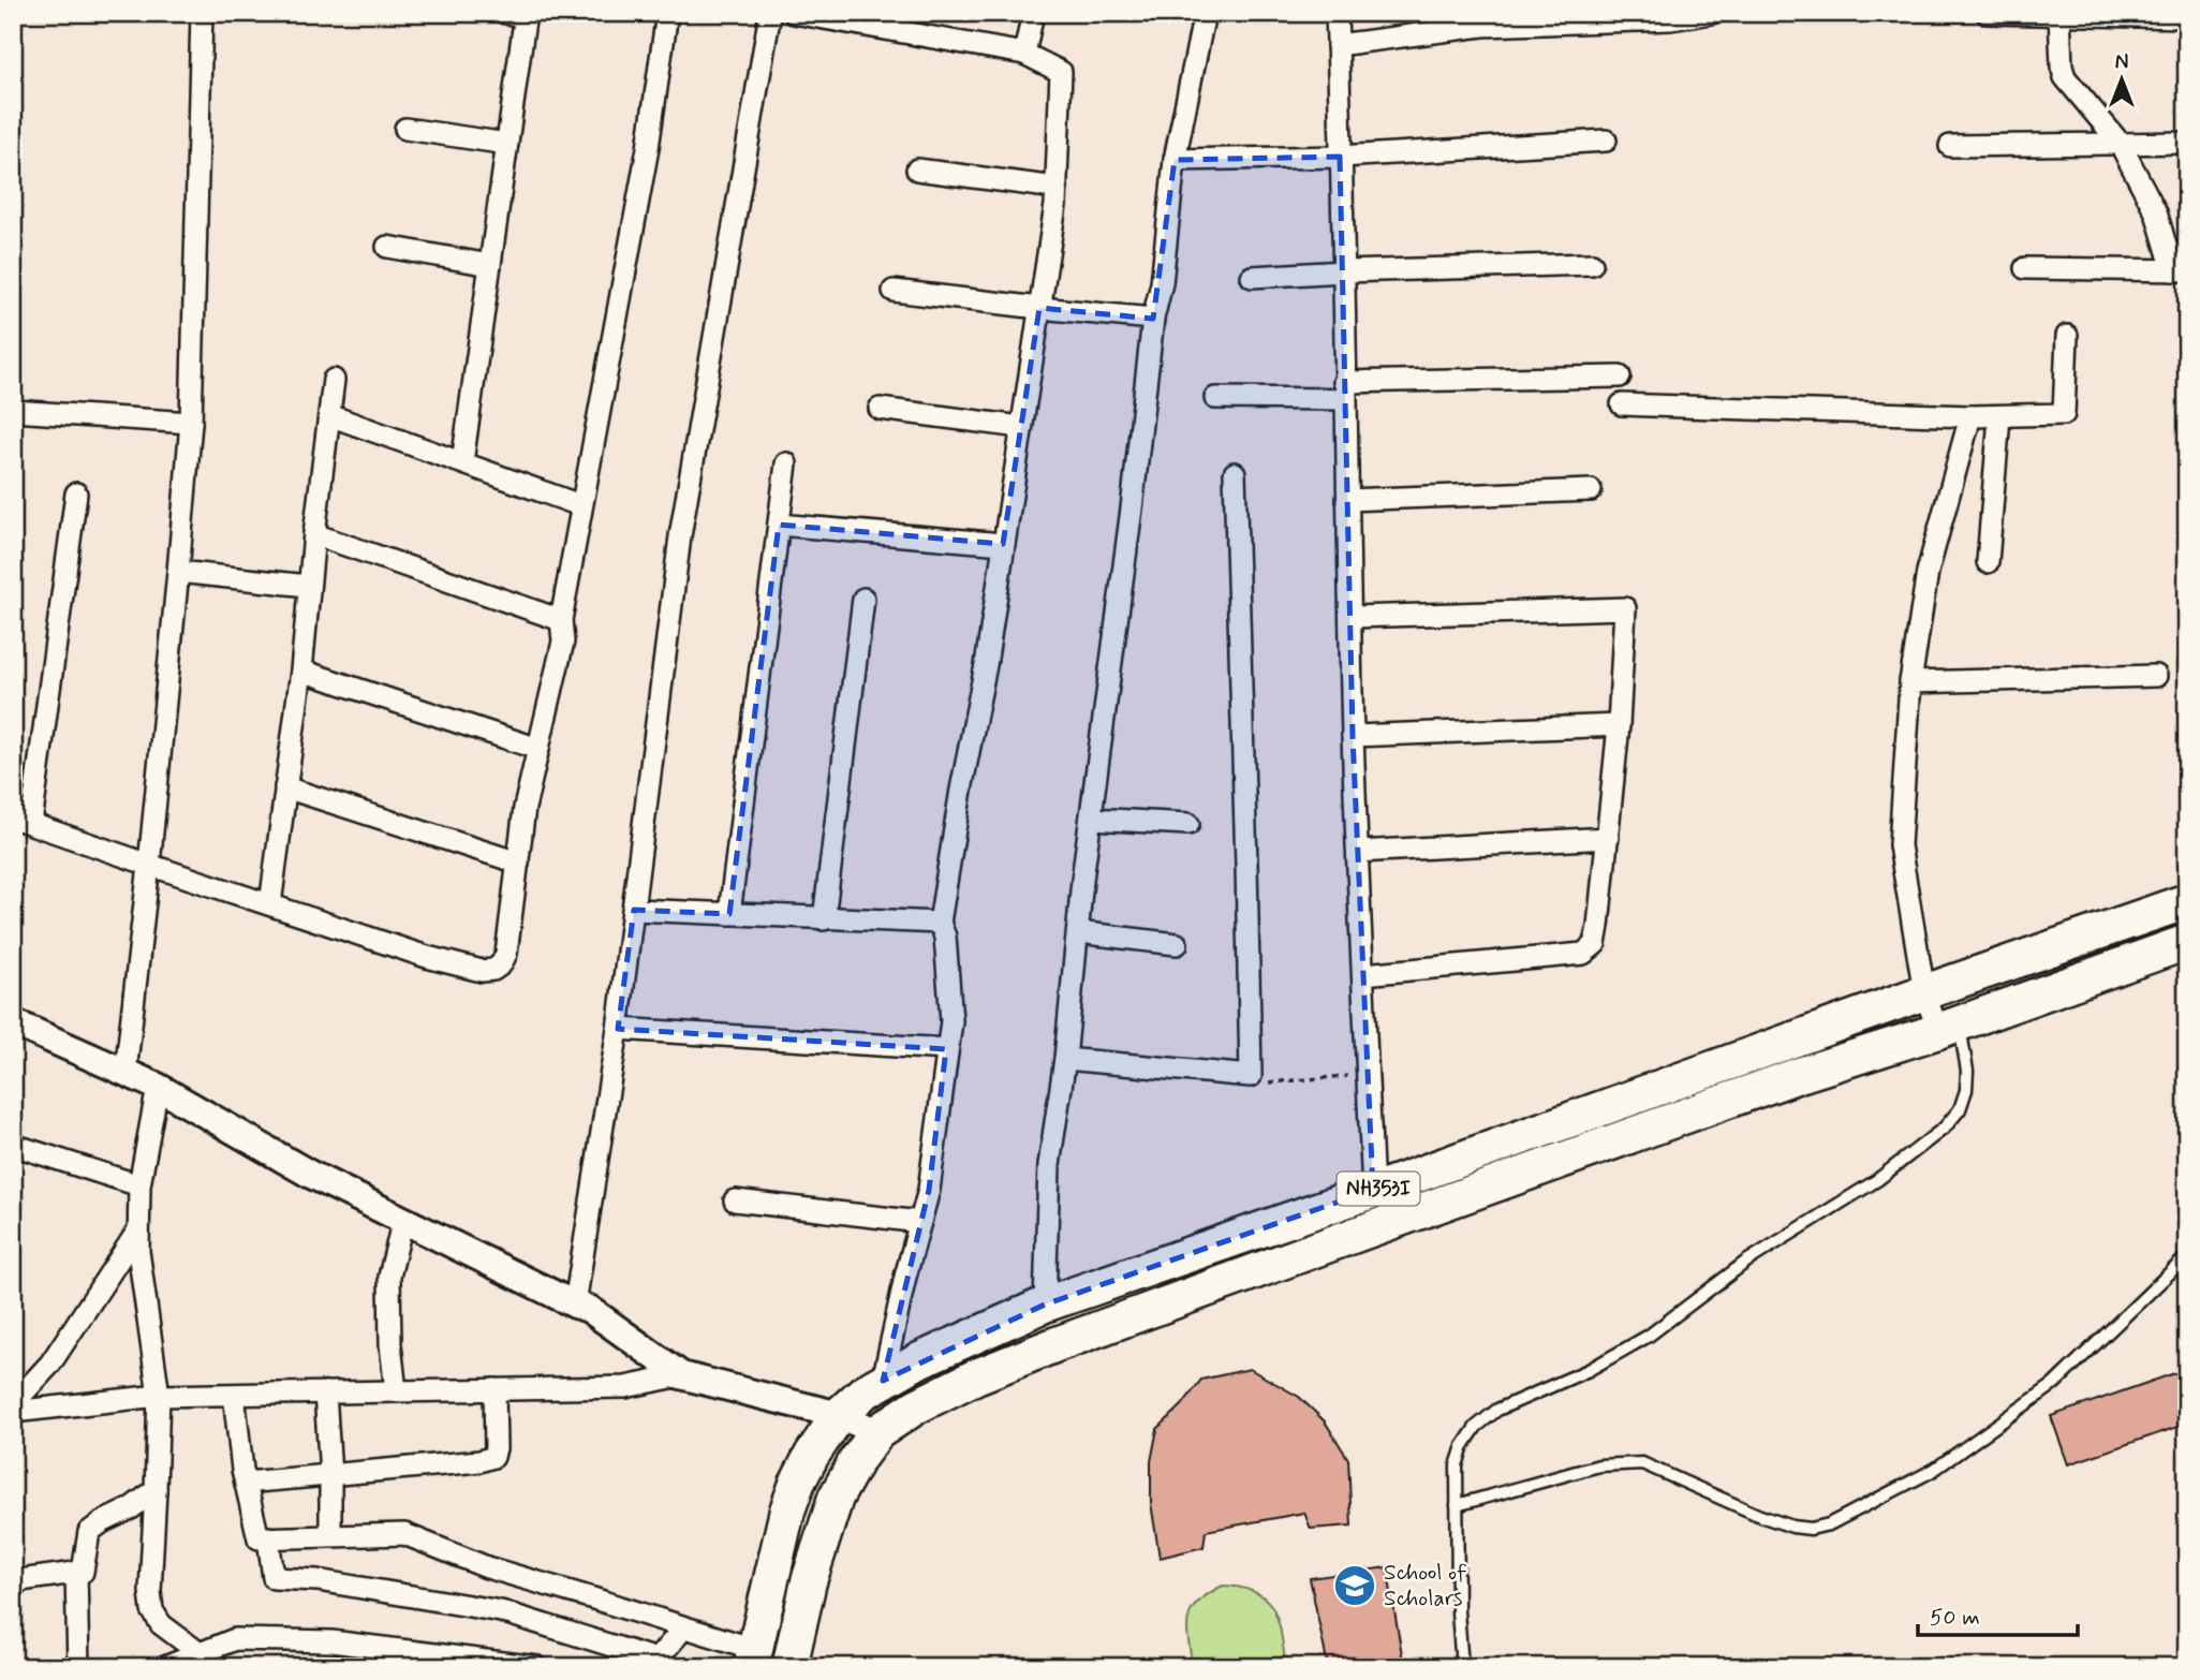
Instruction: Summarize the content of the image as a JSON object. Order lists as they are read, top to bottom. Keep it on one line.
{"streets":{"highway":["NH353I"]},"places":{"school or university":["School of Scholars"]},"scale_bar":"50 m","north":"top"}
